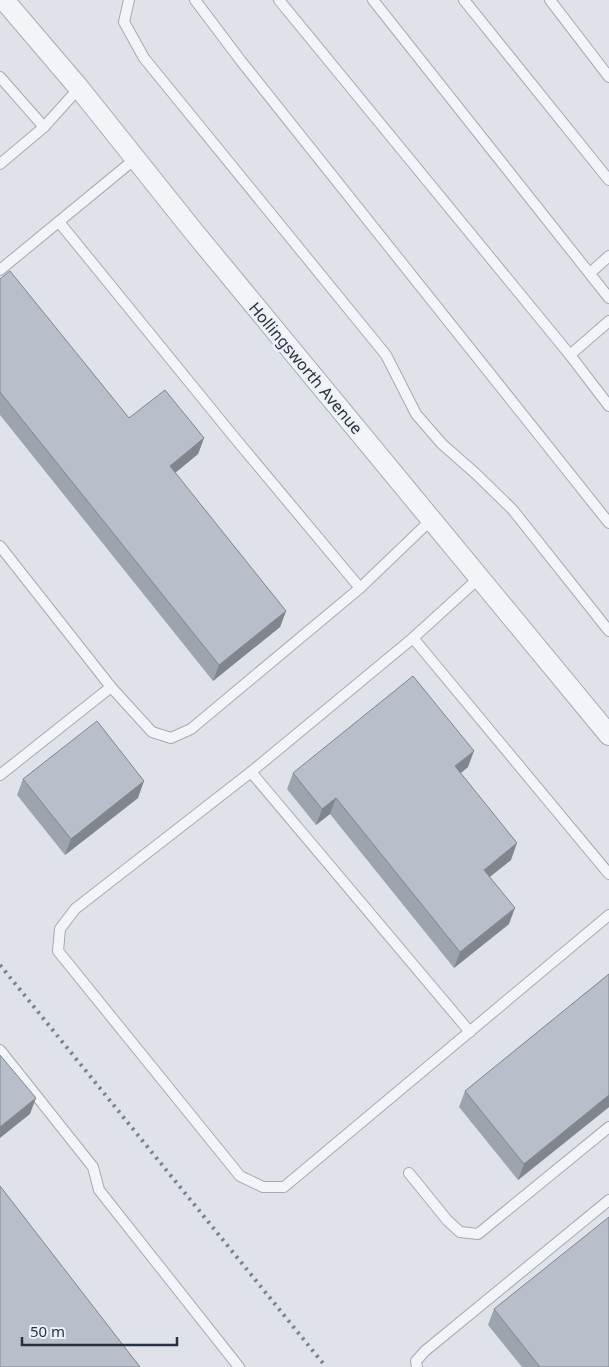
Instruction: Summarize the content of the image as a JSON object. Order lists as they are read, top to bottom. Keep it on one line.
{"streets":{"street":["Hollingsworth Avenue"]},"scale_bar":"50 m"}
